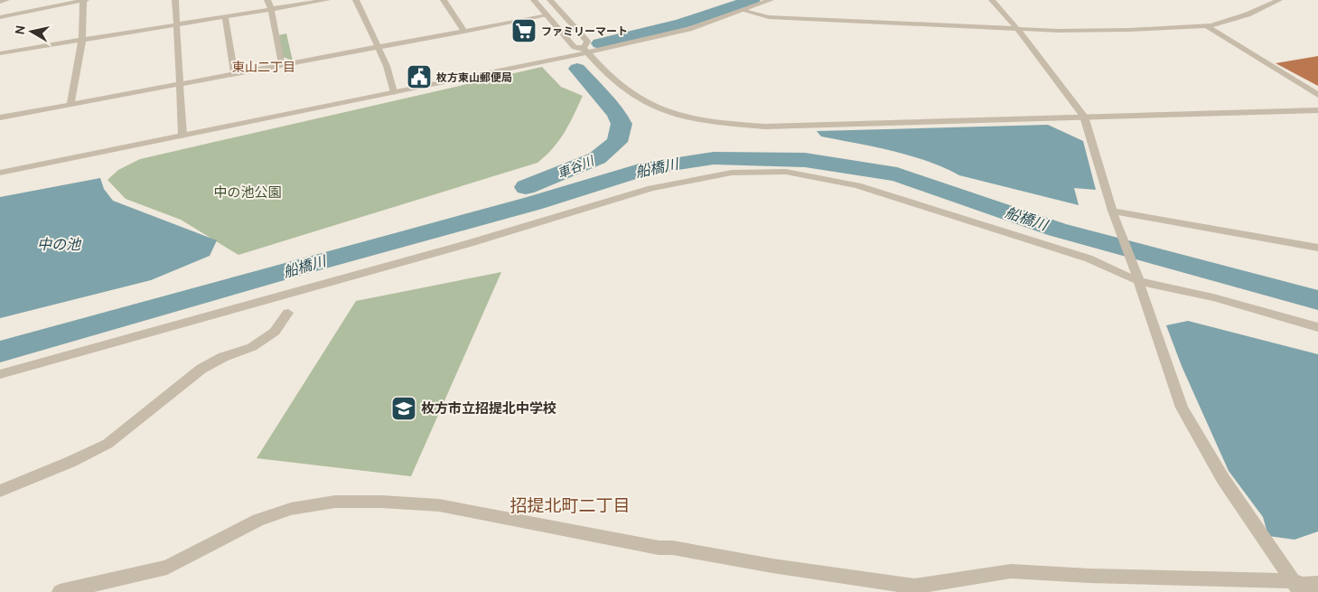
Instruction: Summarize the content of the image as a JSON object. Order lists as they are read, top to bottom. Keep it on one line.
{"districts":["東山二丁目","招提北町二丁目"],"water":["車谷川","船橋川","中の池"],"parks":["中の池公園"],"places":{"supermarket":["ファミリーマート"],"public building":["枚方東山郵便局"],"school or university":["枚方市立招提北中学校"]},"north":"left"}
